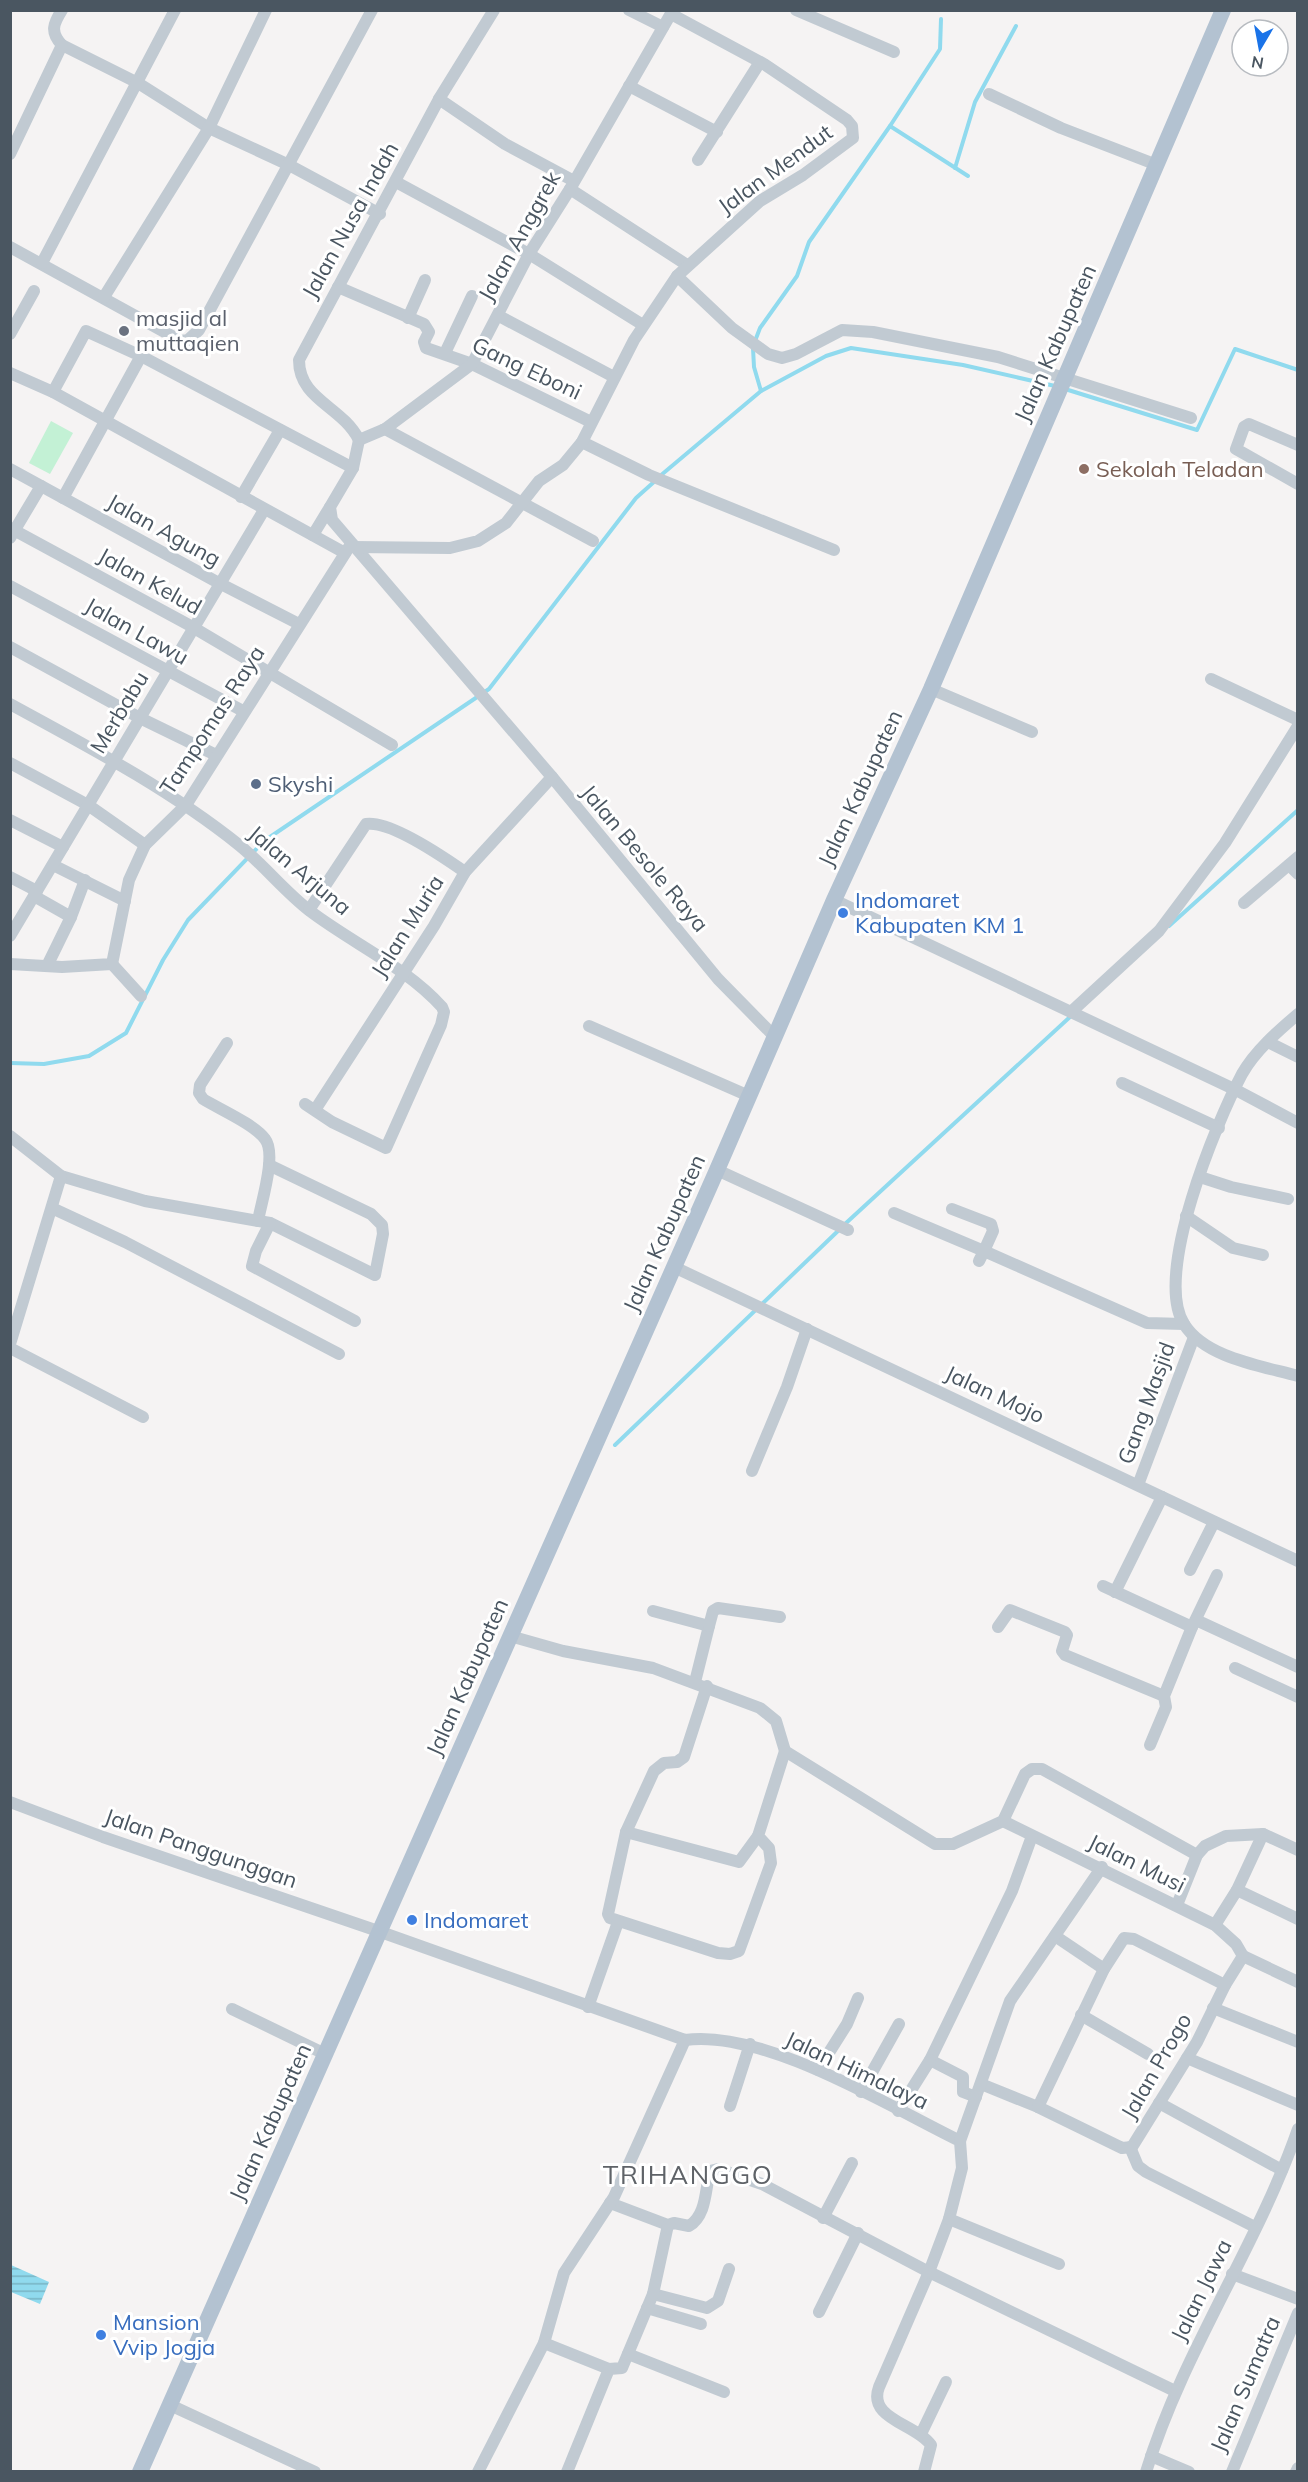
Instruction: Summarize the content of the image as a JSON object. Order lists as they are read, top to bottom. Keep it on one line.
{"streets":{"main road":["Jalan Kabupaten"],"street":["Jalan Mendut","Jalan Nusa Indah","Jalan Anggrek","Gang Eboni","Jalan Agung","Jalan Kelud","Jalan Lawu","Merbabu","Tampomas Raya","Jalan Besole Raya","Jalan Arjuna","Jalan Muria","Jalan Mojo","Gang Masjid","Jalan Panggunggan","Jalan Musi","Jalan Progo","Jalan Himalaya","Jalan Jawa","Jalan Sumatra"]},"crossings":[["Jalan Mendut","Jalan Anggrek"],["Jalan Nusa Indah","Jalan Anggrek"],["Jalan Nusa Indah","Gang Eboni"],["Jalan Anggrek","Gang Eboni"],["Jalan Kabupaten","Jalan Besole Raya"],["Jalan Kabupaten","Jalan Mojo"],["Jalan Kabupaten","Jalan Panggunggan"],["Jalan Kabupaten","Jalan Himalaya"],["Jalan Agung","Merbabu"],["Jalan Agung","Tampomas Raya"],["Jalan Kelud","Merbabu"],["Jalan Kelud","Tampomas Raya"],["Jalan Lawu","Merbabu"],["Jalan Lawu","Tampomas Raya"],["Merbabu","Jalan Arjuna"],["Tampomas Raya","Jalan Besole Raya"],["Tampomas Raya","Jalan Arjuna"],["Jalan Besole Raya","Jalan Muria"],["Jalan Arjuna","Jalan Muria"],["Jalan Mojo","Gang Masjid"],["Jalan Panggunggan","Jalan Himalaya"],["Jalan Musi","Jalan Progo"]],"districts":["TRIHANGGO"],"places":["masjid al muttaqien","Sekolah Teladan","Skyshi","Indomaret Kabupaten KM 1","Indomaret","Mansion Vvip Jogja"],"north":"bottom"}
